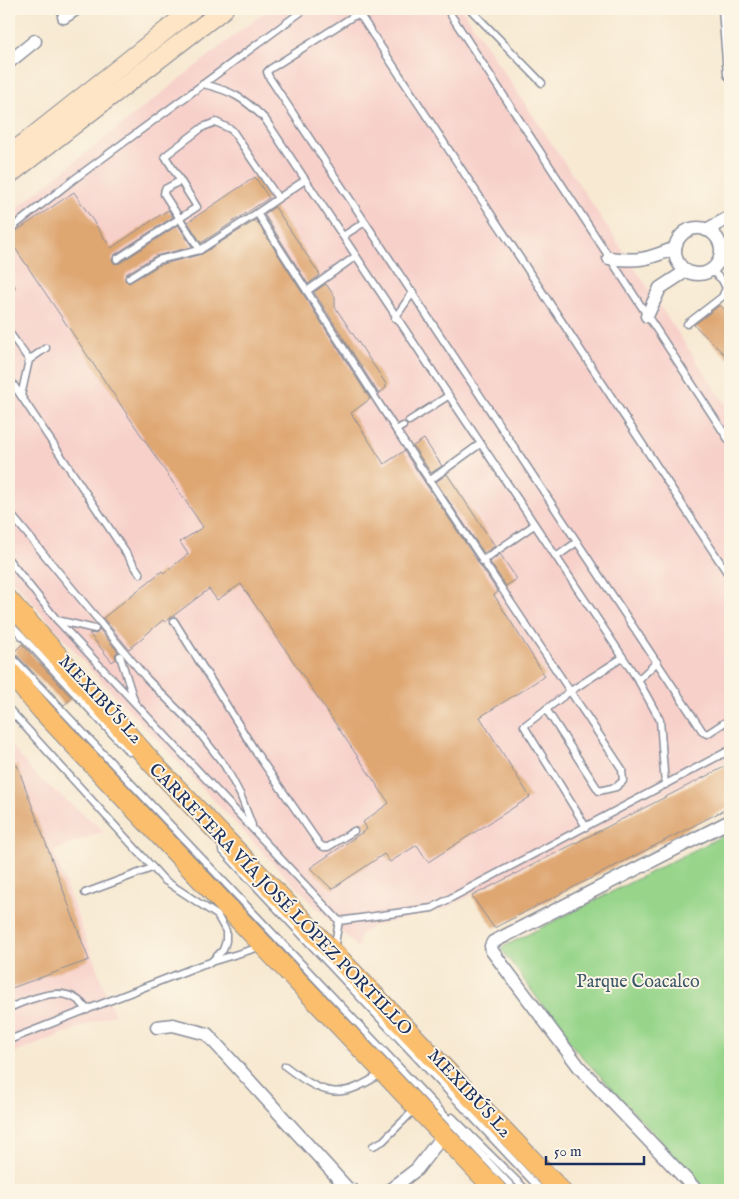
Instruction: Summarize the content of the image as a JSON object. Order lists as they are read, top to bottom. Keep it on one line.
{"streets":{"main road":["CARRETERA VÍA JOSÉ LÓPEZ PORTILLO"],"lane":["MEXIBÚS L2"]},"parks":["Parque Coacalco"],"scale_bar":"50 m"}
